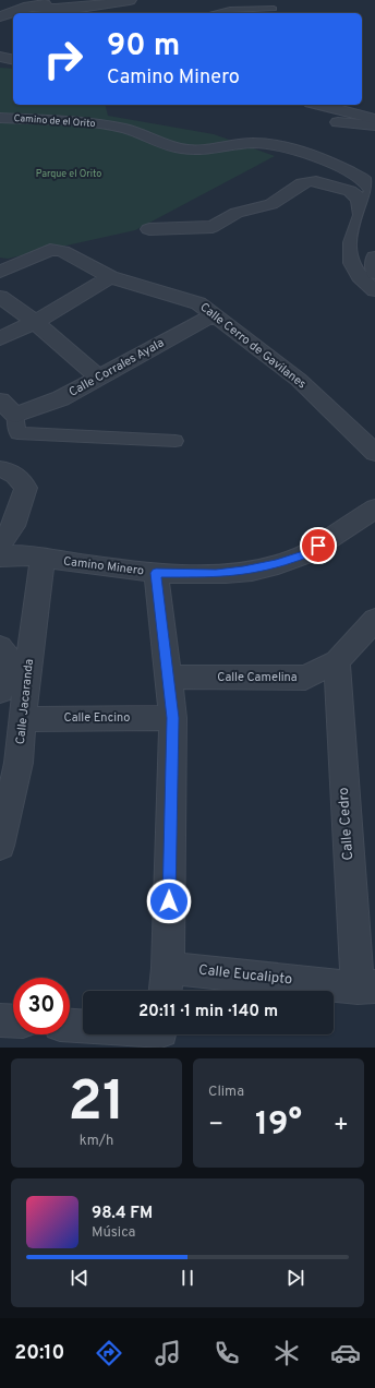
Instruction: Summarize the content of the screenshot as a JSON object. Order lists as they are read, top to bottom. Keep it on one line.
{"streets":{"street":["Camino de el Orito","Calle Cerro de Gavilanes","Calle Corrales Ayala","Camino Minero","Calle Camelina","Calle Jacaranda","Calle Encino","Calle Cedro","Calle Eucalipto"]},"crossings":[["Calle Cerro de Gavilanes","Calle Corrales Ayala"],["Camino Minero","Calle Jacaranda"],["Calle Camelina","Calle Cedro"],["Calle Jacaranda","Calle Encino"],["Calle Cedro","Calle Eucalipto"]],"parks":["Parque el Orito"],"page":{"turn":["90 m","Camino Minero"],"limit":"30","trip":"20:11 · 1 min · 140 m","tile":[["21","km/h"],"Clima"],"heat":["−","19°","+"],"song":["98.4 FM","Música"],"tabs":"20:10"}}
